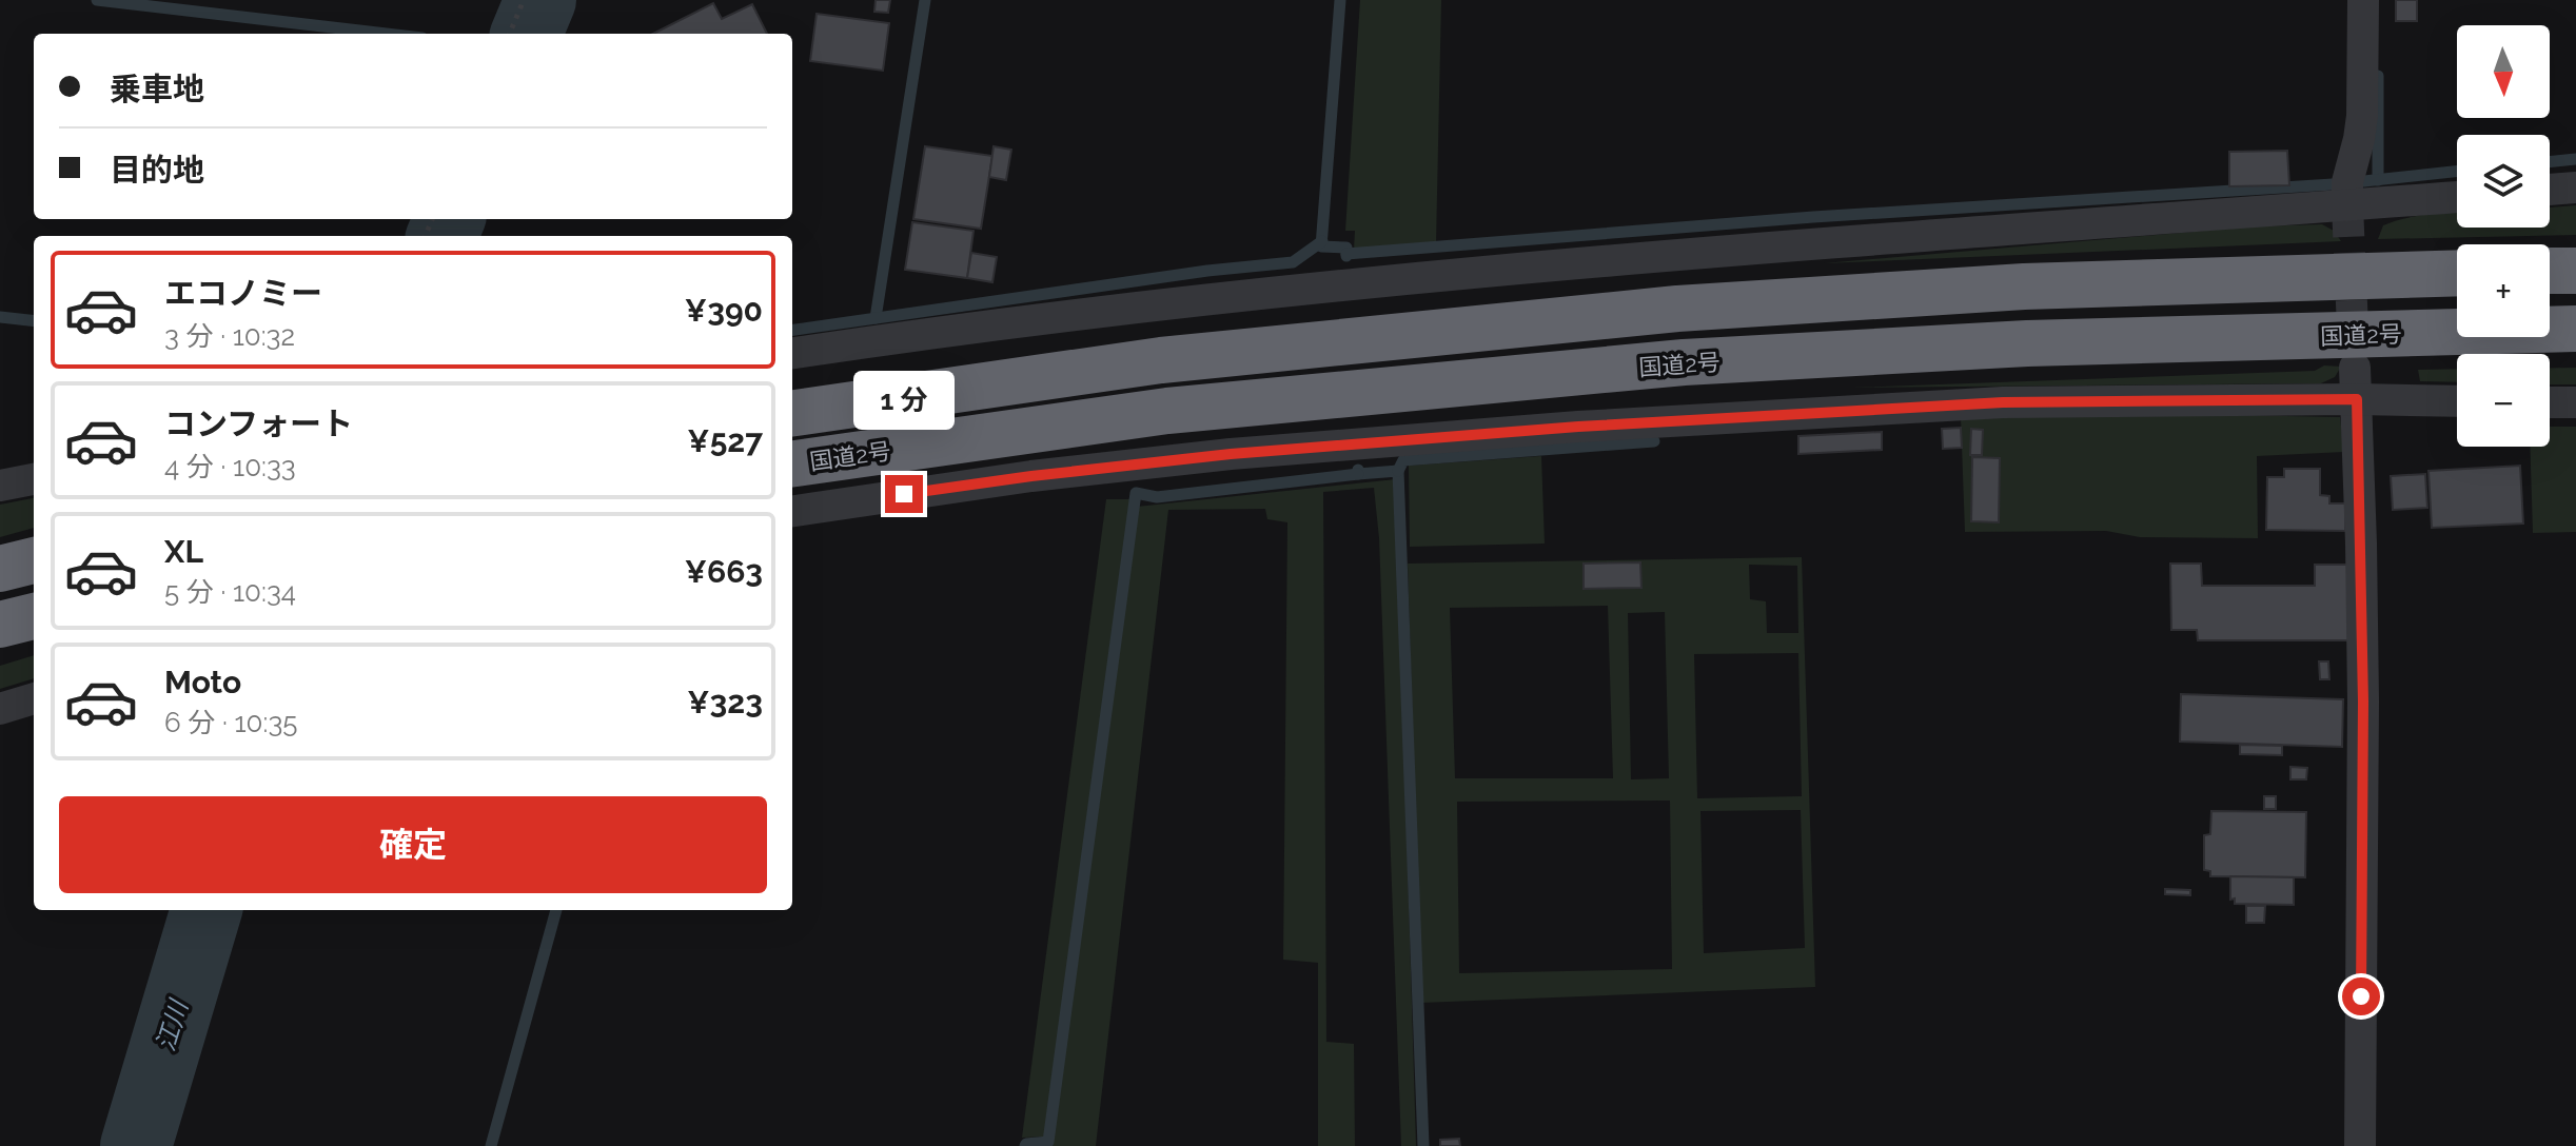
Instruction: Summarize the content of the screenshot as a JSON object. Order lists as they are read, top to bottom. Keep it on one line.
{"streets":{"highway":["国道2号"]},"water":["江川"],"north":"bottom","page":{"map_buttons":["+","−"],"banner":["乗車地","目的地"],"list":[{"name":"エコノミー","note":"3 分 · 10:32","value":"¥390"},{"name":"コンフォート","note":"4 分 · 10:33","value":"¥527"},{"name":"XL","note":"5 分 · 10:34","value":"¥663"},{"name":"Moto","note":"6 分 · 10:35","value":"¥323"}],"bubble":"1 分","buttons":"確定"}}
